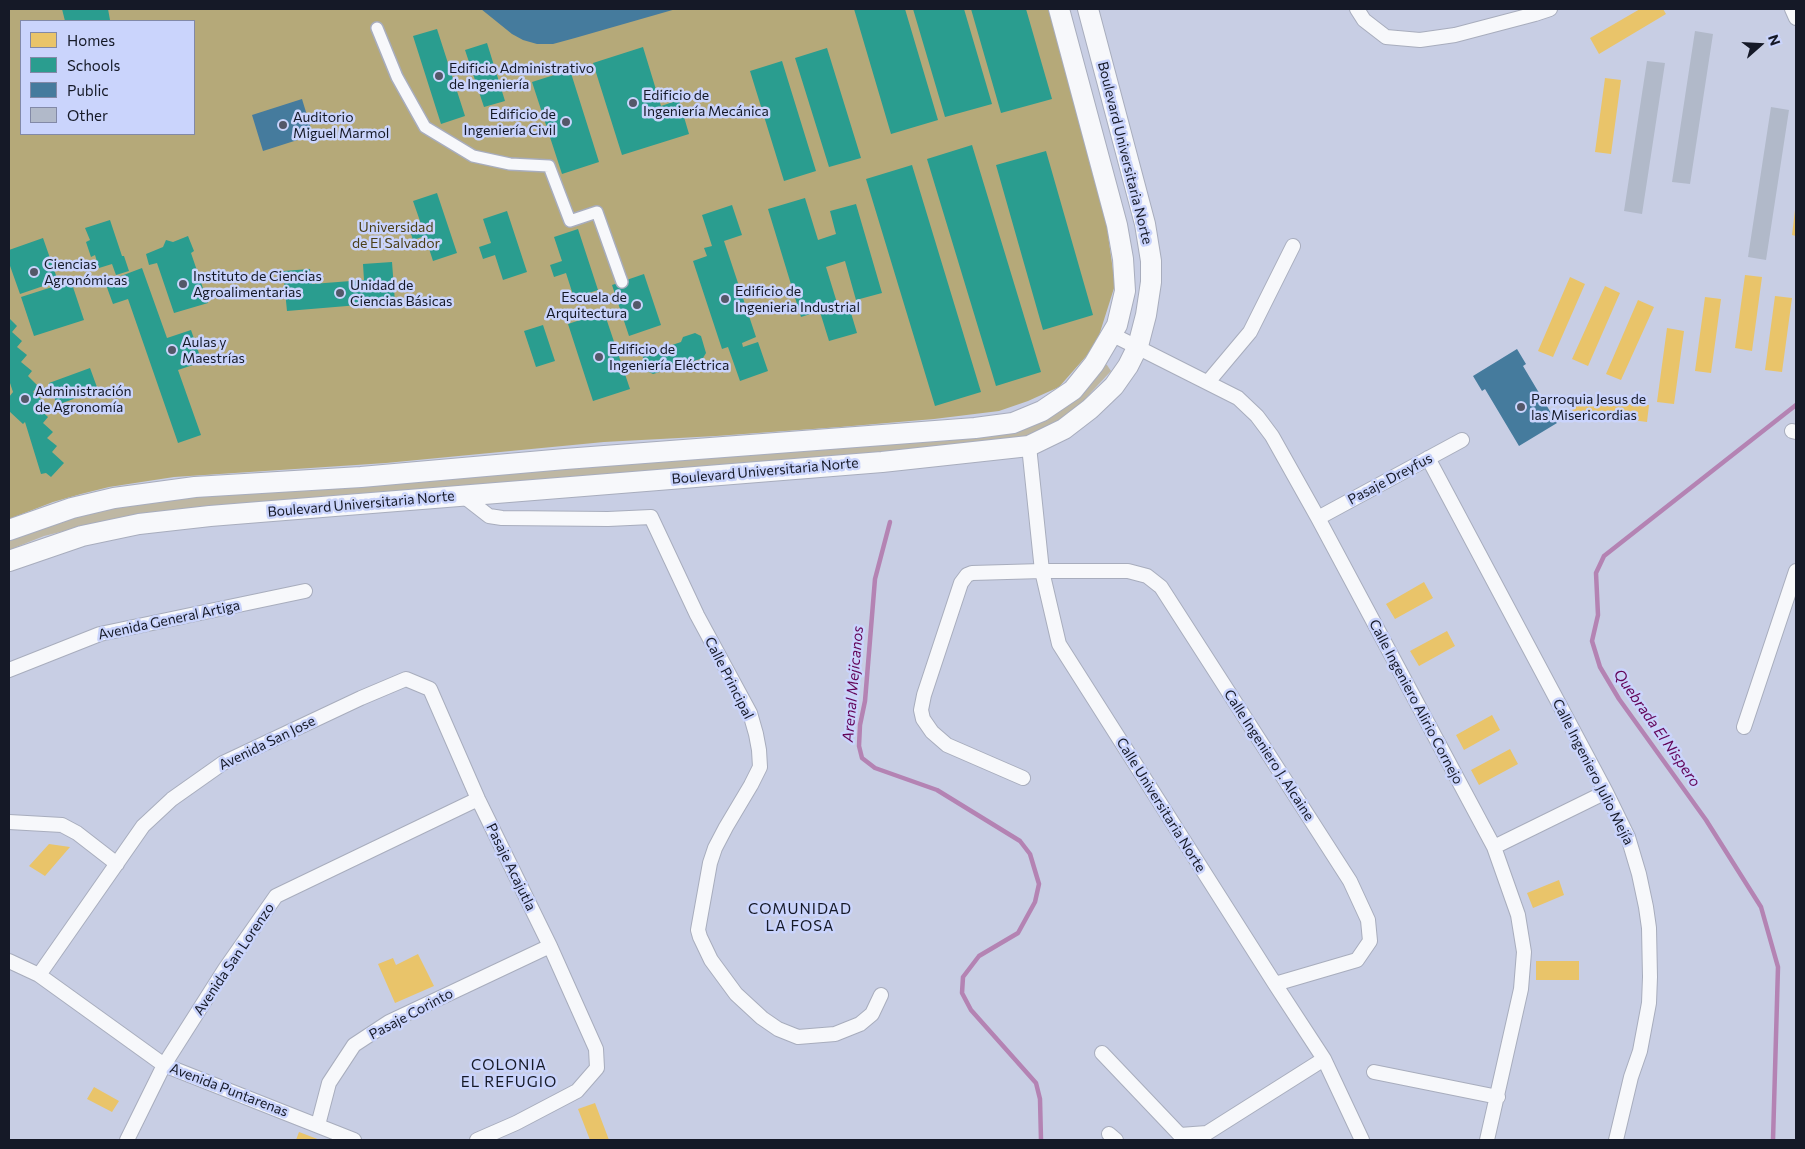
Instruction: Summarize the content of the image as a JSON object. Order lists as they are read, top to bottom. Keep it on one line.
{"streets":{"main road":["Boulevard Universitaria Norte"],"street":["Pasaje Dreyfus","Avenida General Artiga","Calle Principal","Calle Ingeniero Alirio Cornejo","Avenida San Jose","Calle Ingeniero J. Alcaine","Calle Ingeniero Julio Mejía","Calle Universitaria Norte","Pasaje Acajutla","Avenida San Lorenzo","Pasaje Corinto","Avenida Puntarenas"]},"crossings":[["Boulevard Universitaria Norte","Calle Principal"],["Boulevard Universitaria Norte","Calle Ingeniero Alirio Cornejo"],["Boulevard Universitaria Norte","Calle Universitaria Norte"],["Pasaje Dreyfus","Calle Ingeniero Alirio Cornejo"],["Pasaje Dreyfus","Calle Ingeniero Julio Mejía"],["Avenida San Jose","Pasaje Acajutla"],["Avenida San Jose","Avenida Puntarenas"],["Calle Ingeniero J. Alcaine","Calle Universitaria Norte"],["Pasaje Acajutla","Avenida San Lorenzo"],["Pasaje Acajutla","Pasaje Corinto"],["Avenida San Lorenzo","Avenida Puntarenas"],["Pasaje Corinto","Avenida Puntarenas"]],"districts":["COMUNIDAD LA FOSA","COLONIA EL REFUGIO"],"water":["Arenal Mejicanos","Quebrada El Nispero"],"parks":["Universidad de El Salvador"],"places":["Edificio Administrativo de Ingeniería","Edificio de Ingeniería Mecánica","Edificio de Ingeniería Civil","Auditorio Miguel Marmol","Ciencias Agronómicas","Instituto de Ciencias Agroalimentarias","Unidad de Ciencias Básicas","Edificio de Ingenieria Industrial","Escuela de Arquitectura","Aulas y Maestrías","Edificio de Ingeniería Eléctrica","Administración de Agronomía","Parroquia Jesus de las Misericordias"],"legend":["Homes","Schools","Public","Other"],"north":"right"}
